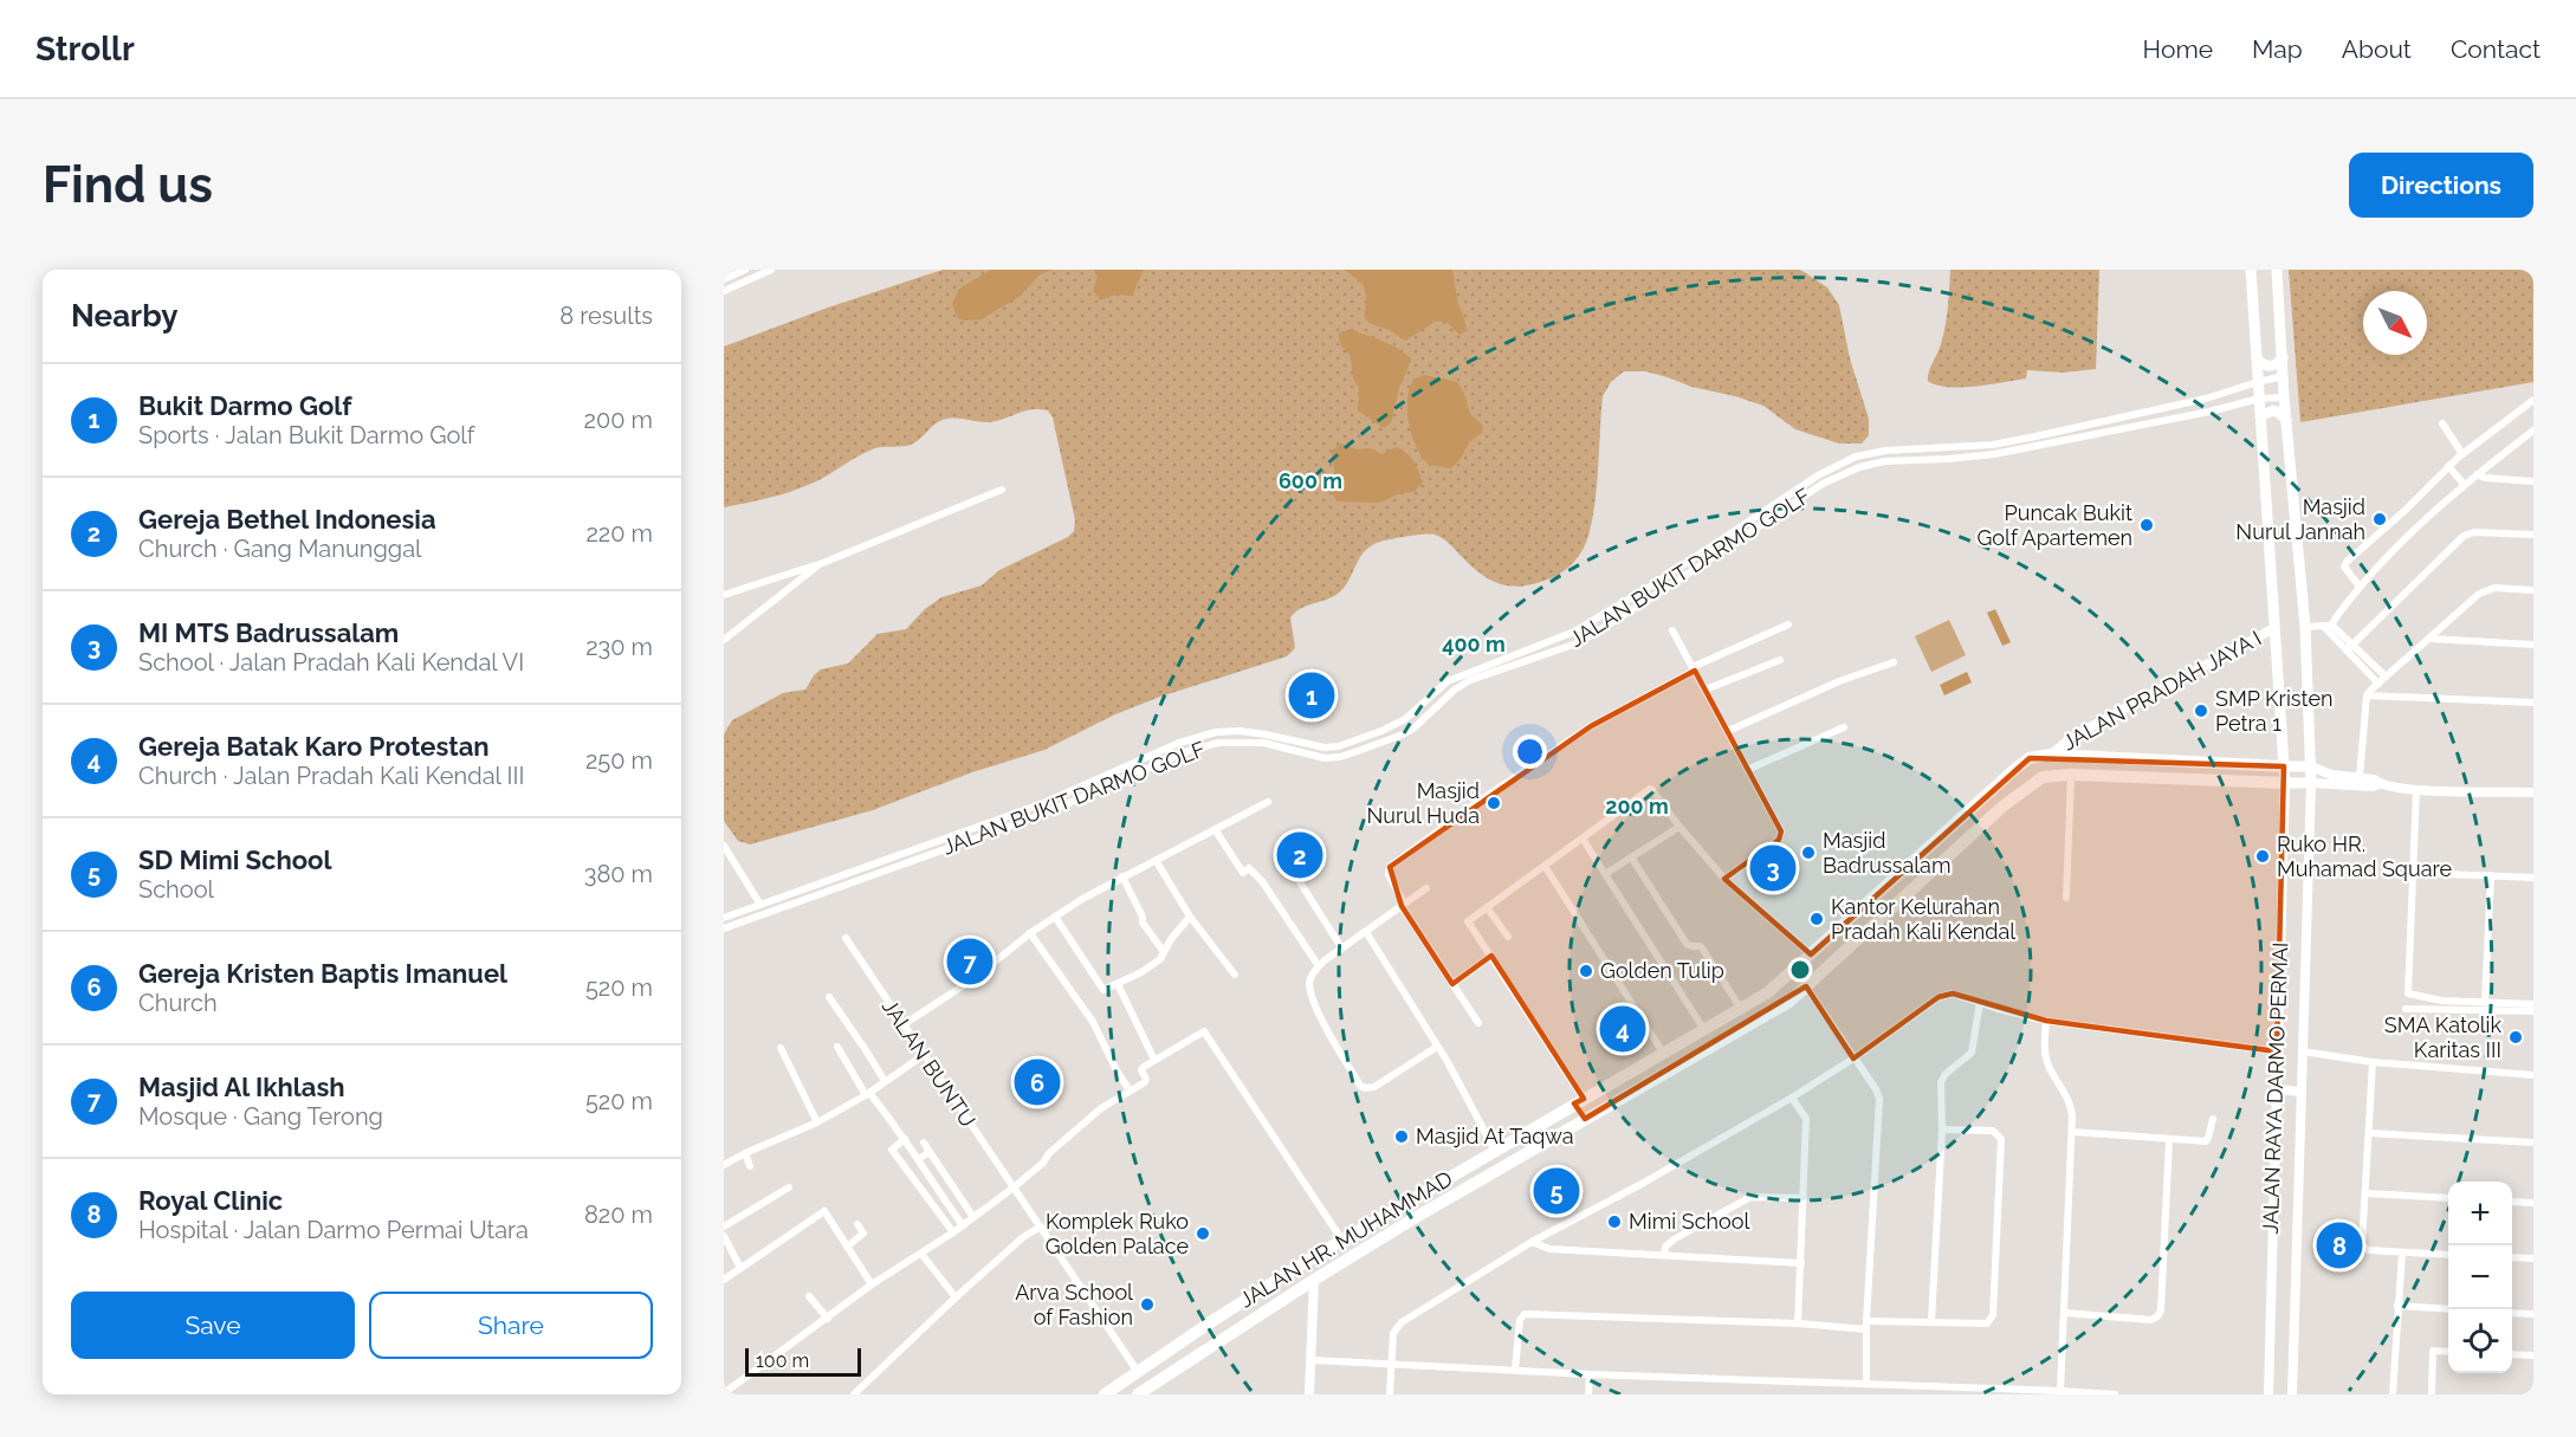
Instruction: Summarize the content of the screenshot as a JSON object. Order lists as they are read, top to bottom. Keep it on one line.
{"streets":{"main road":["JALAN HR. MUHAMMAD"],"street":["JALAN BUKIT DARMO GOLF","JALAN PRADAH JAYA I","JALAN BUNTU","JALAN RAYA DARMO PERMAI"]},"crossings":[["JALAN PRADAH JAYA I","JALAN HR. MUHAMMAD"],["JALAN BUNTU","JALAN HR. MUHAMMAD"],["JALAN RAYA DARMO PERMAI","JALAN HR. MUHAMMAD"]],"places":["Masjid Nurul Jannah","Puncak Bukit Golf Apartemen","SMP Kristen Petra 1","Masjid Nurul Huda","Masjid Badrussalam","Ruko HR. Muhamad Square","Kantor Kelurahan Pradah Kali Kendal","Golden Tulip","SMA Katolik Karitas III","Masjid At Taqwa","Mimi School","Komplek Ruko Golden Palace","Arva School of Fashion"],"scale_bar":"100 m","north":"bottom right","page":{"header":"Strollr","nav":["Home","Map","About","Contact"],"buttons":["Directions",["Save","Share"]],"title":"Find us","heading":["Nearby","8 results"],"list":[{"mark":"1","name":"Bukit Darmo Golf","note":"Sports · Jalan Bukit Darmo Golf","value":"200 m"},{"mark":"2","name":"Gereja Bethel Indonesia","note":"Church · Gang Manunggal","value":"220 m"},{"mark":"3","name":"MI MTS Badrussalam","note":"School · Jalan Pradah Kali Kendal VI","value":"230 m"},{"mark":"4","name":"Gereja Batak Karo Protestan","note":"Church · Jalan Pradah Kali Kendal III","value":"250 m"},{"mark":"5","name":"SD Mimi School","note":"School","value":"380 m"},{"mark":"6","name":"Gereja Kristen Baptis Imanuel","note":"Church","value":"520 m"},{"mark":"7","name":"Masjid Al Ikhlash","note":"Mosque · Gang Terong","value":"520 m"},{"mark":"8","name":"Royal Clinic","note":"Hospital · Jalan Darmo Permai Utara","value":"820 m"}],"pins":["1","2","3","7","4","6","5","8"],"map_buttons":["+","−"],"scale":"100 m"},"rings":["600 m","400 m","200 m"]}
